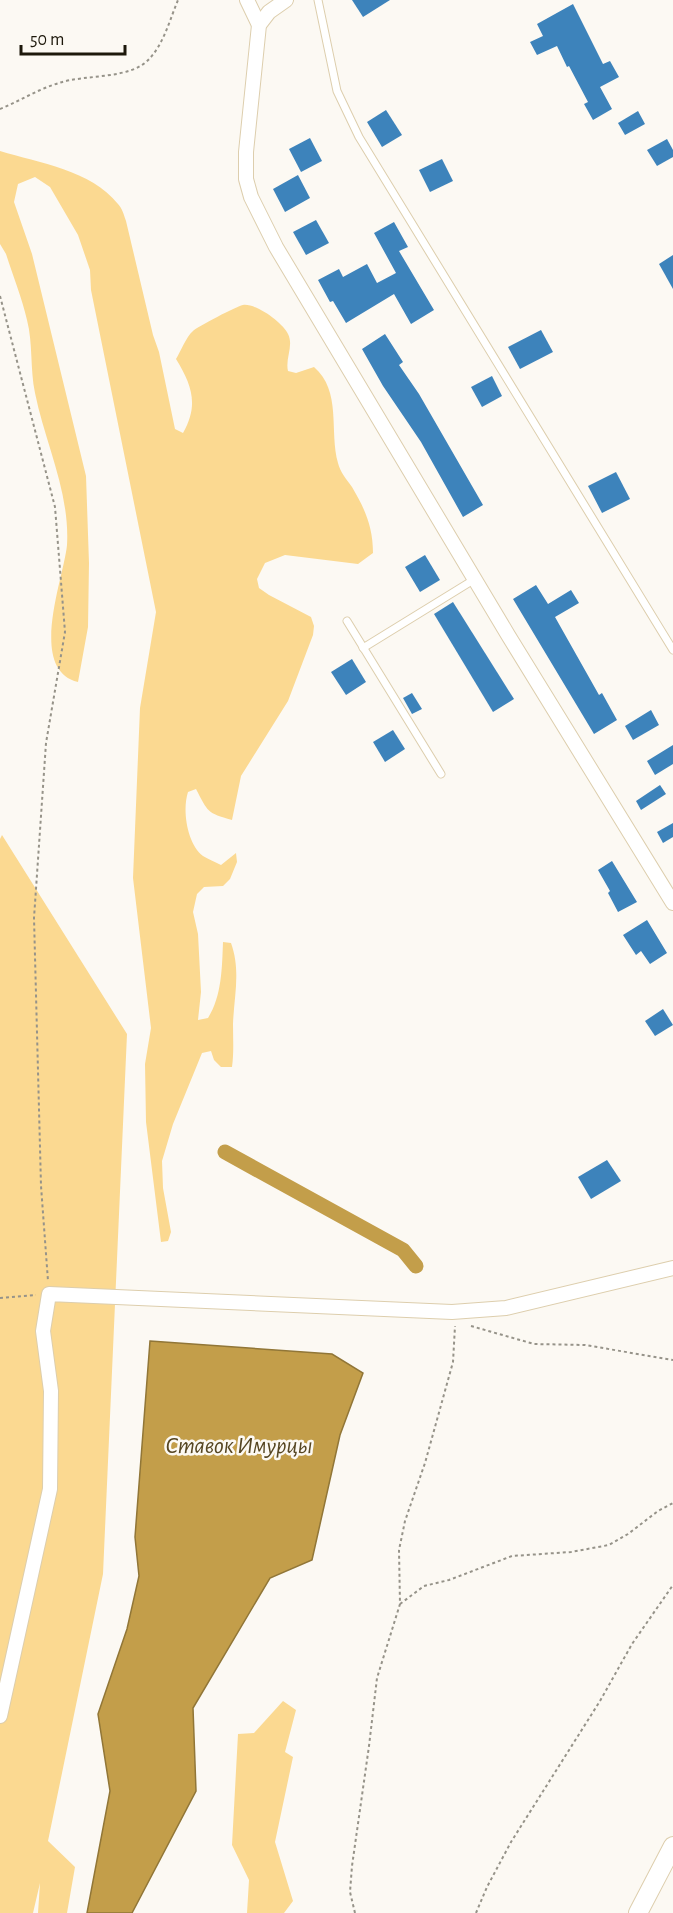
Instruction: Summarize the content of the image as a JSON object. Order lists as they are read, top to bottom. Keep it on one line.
{"water":["Ставок Имурцы"],"scale_bar":"50 m"}
